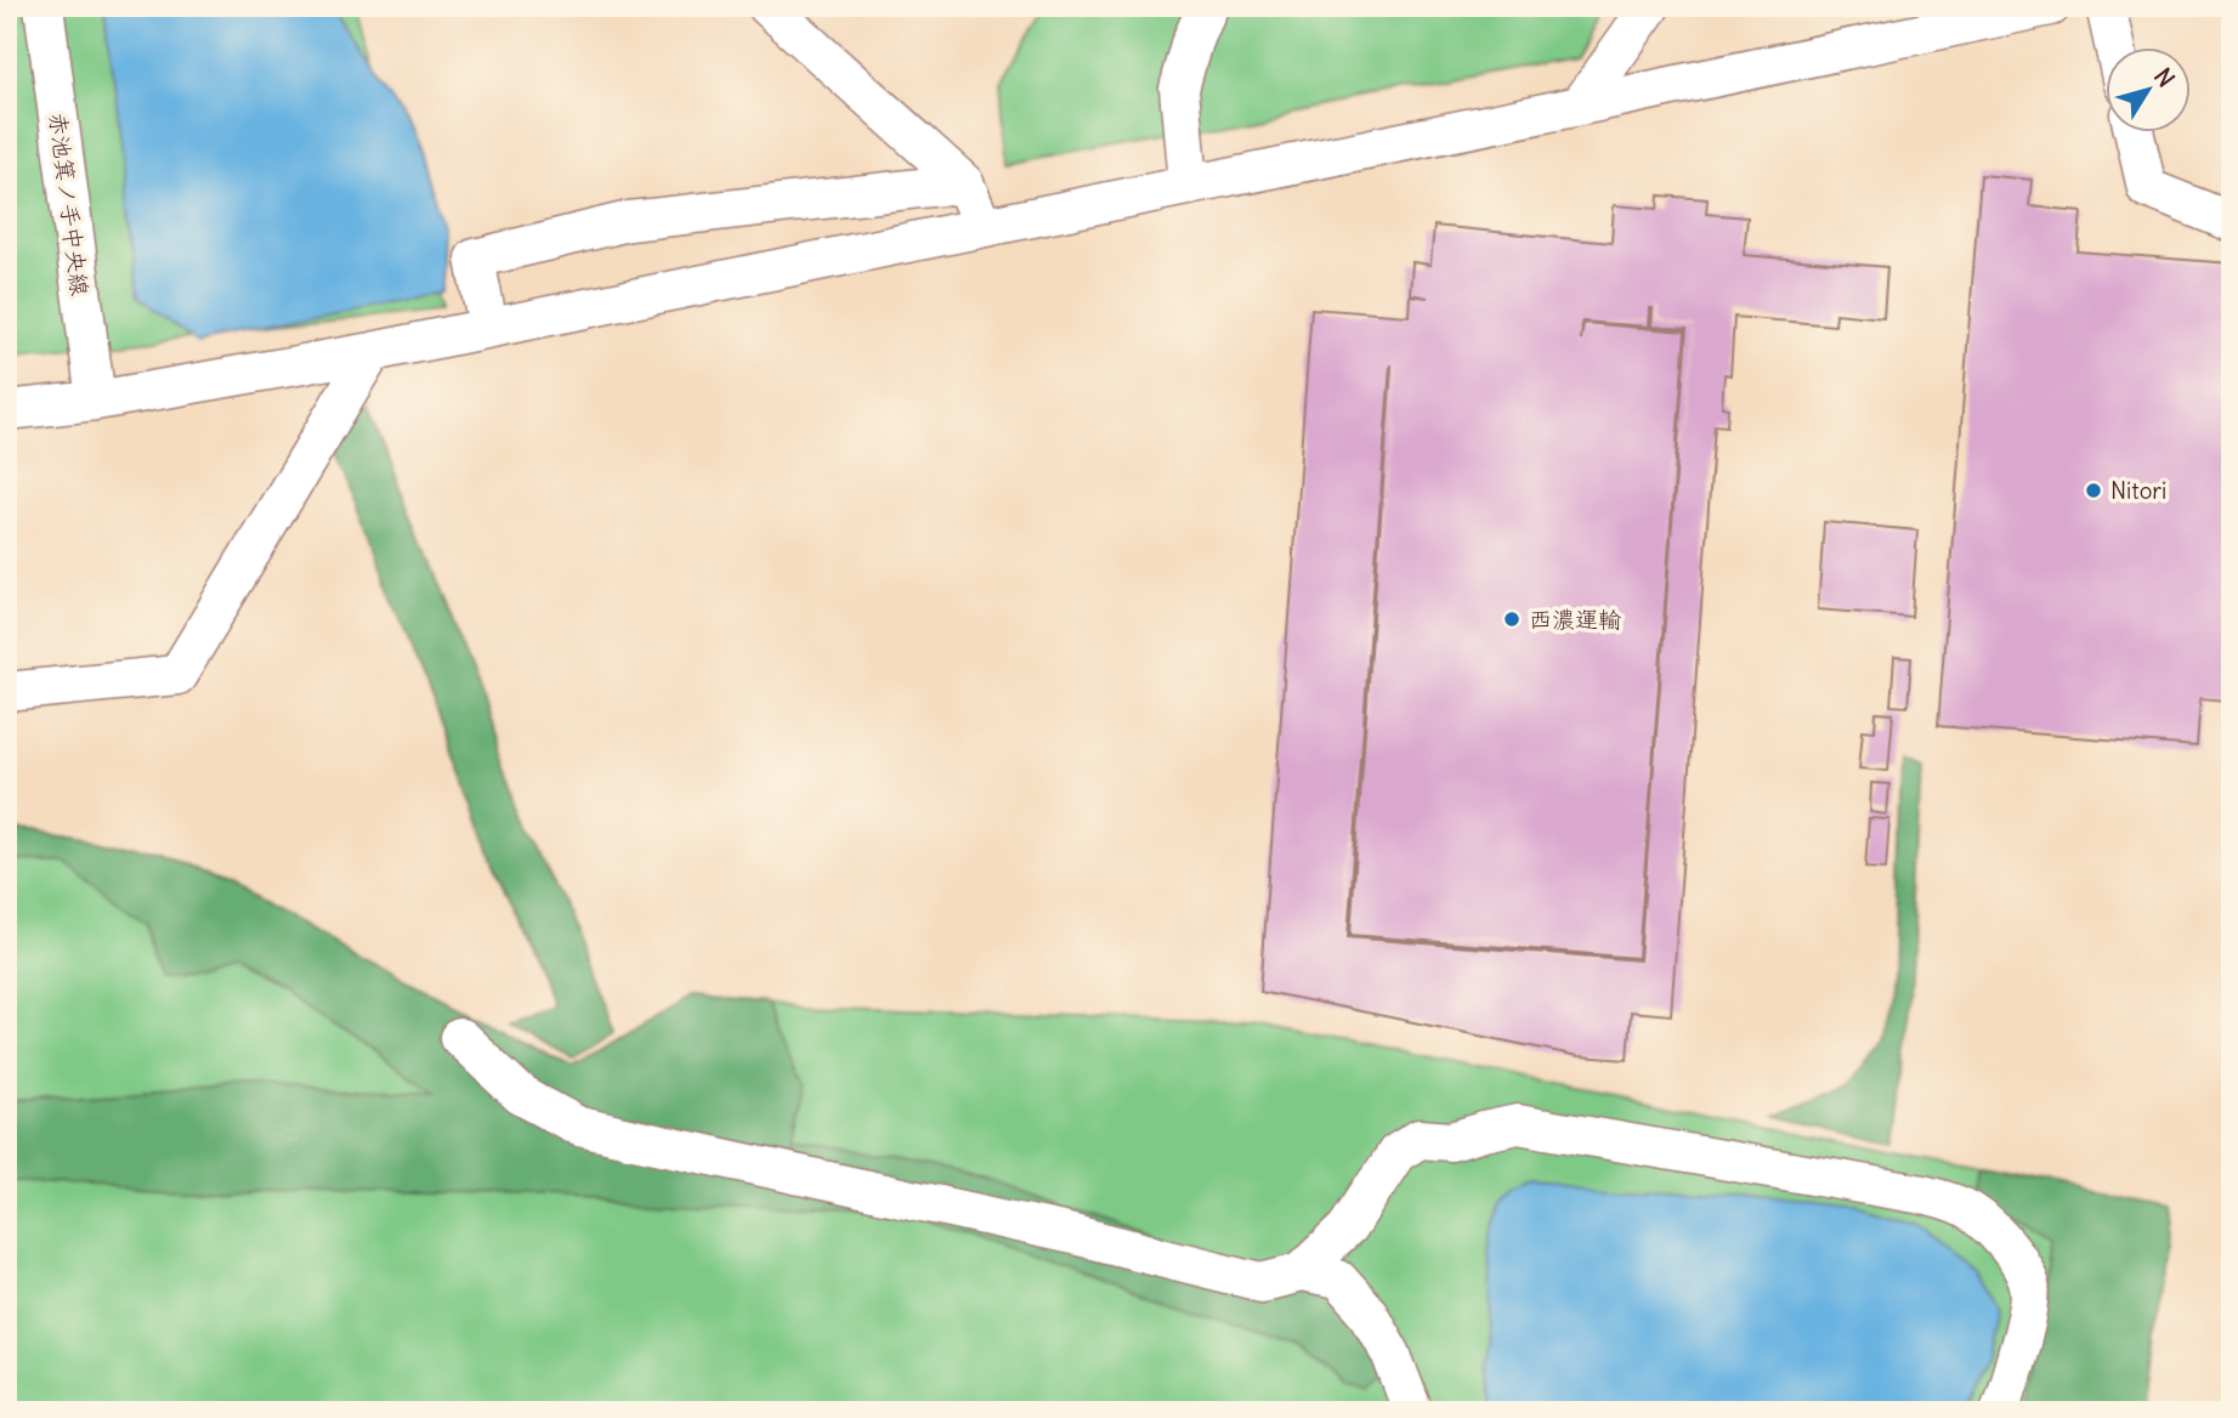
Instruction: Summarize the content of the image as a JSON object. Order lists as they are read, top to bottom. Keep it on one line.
{"streets":{"street":["赤池箕ノ手中央線"]},"places":["Nitori","西濃運輸"],"north":"top right"}
